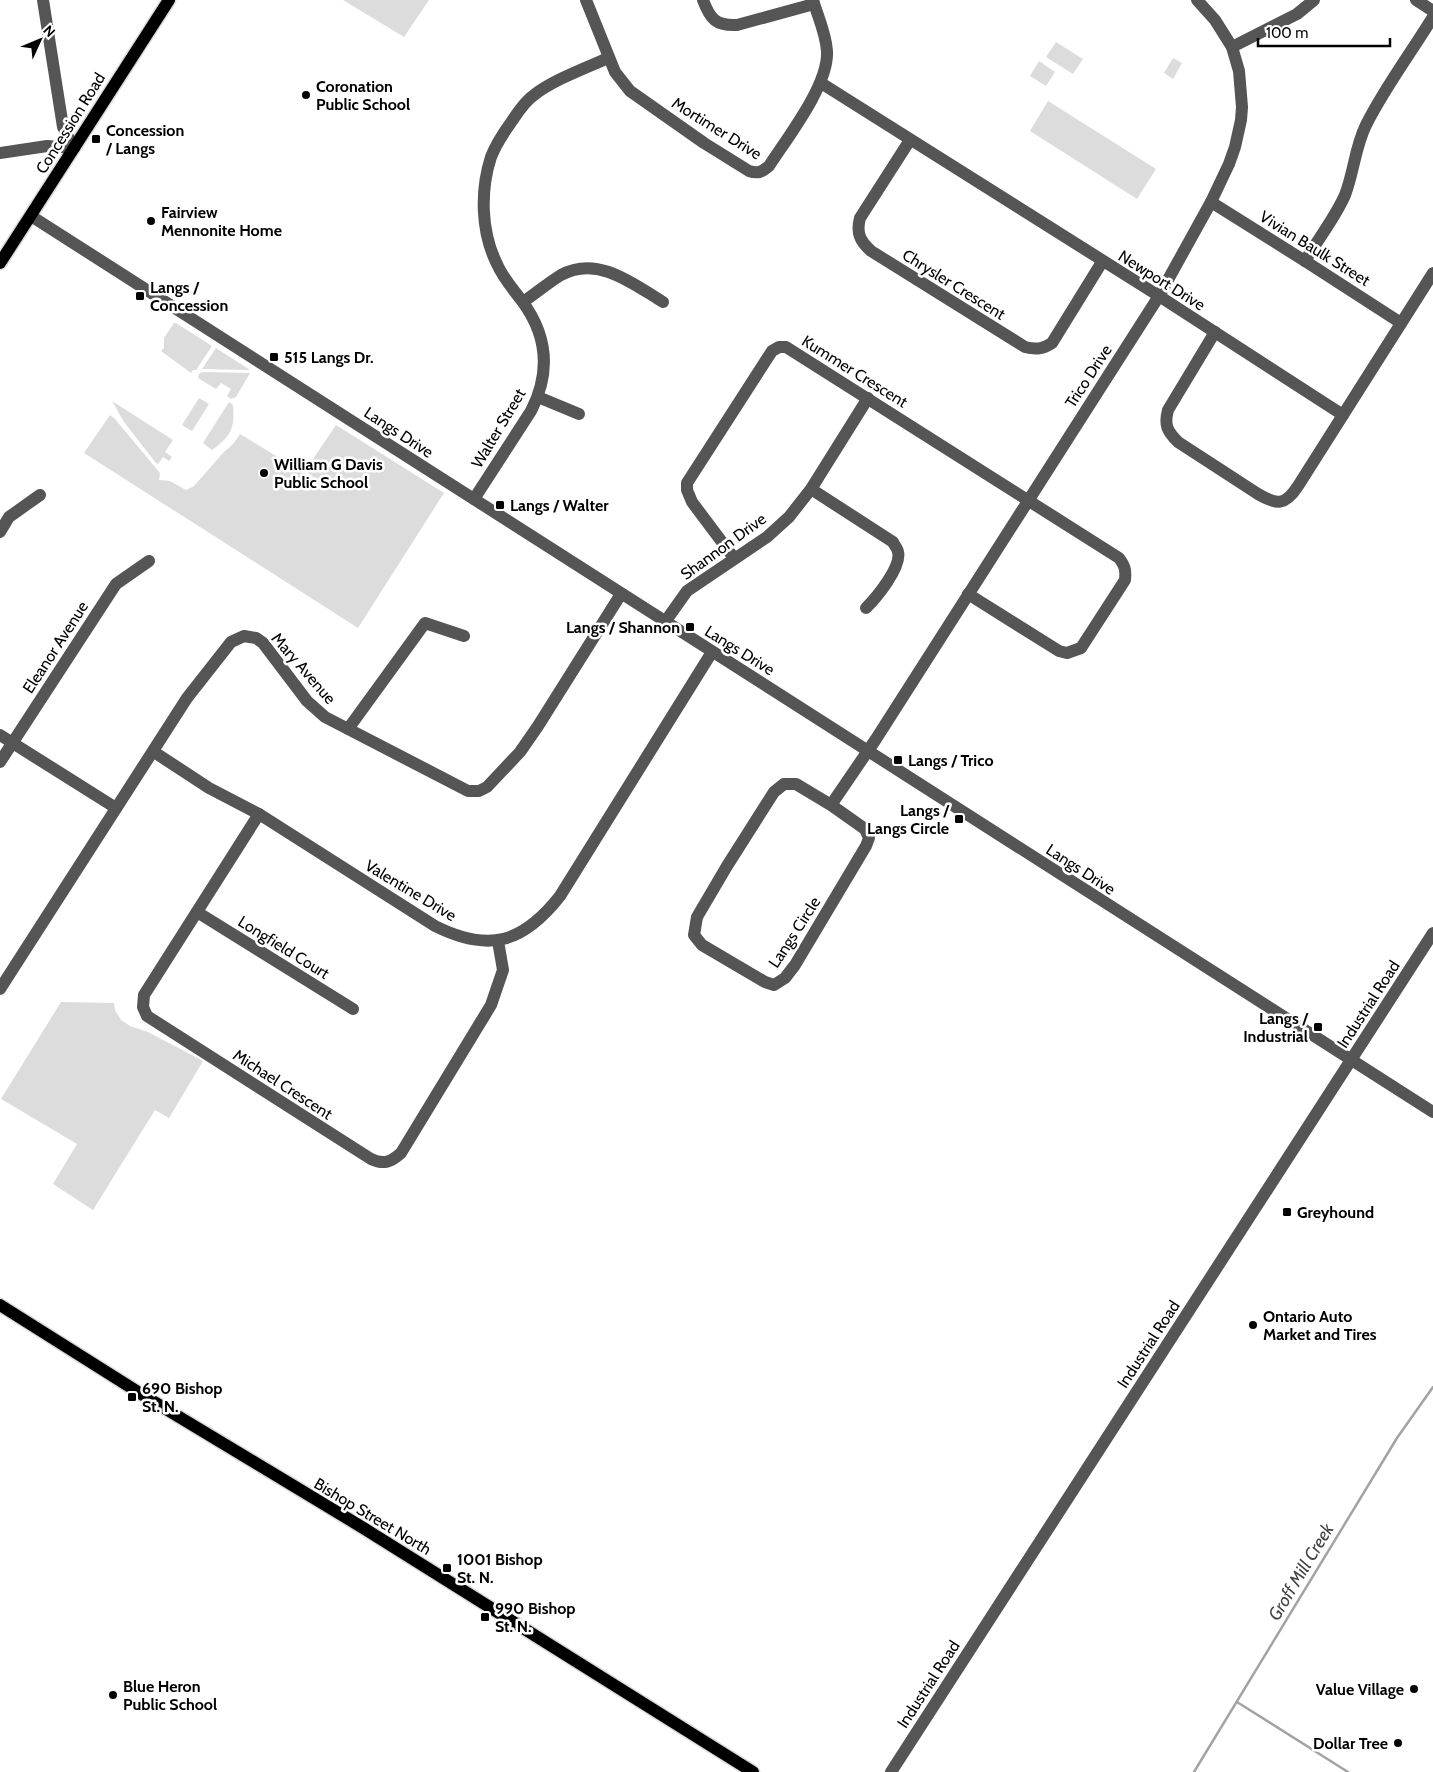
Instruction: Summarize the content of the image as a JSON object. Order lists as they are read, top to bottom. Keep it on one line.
{"streets":{"main road":["Concession Road","Bishop Street North"],"street":["Mortimer Drive","Vivian Baulk Street","Newport Drive","Chrysler Crescent","Kummer Crescent","Trico Drive","Walter Street","Langs Drive","Shannon Drive","Eleanor Avenue","Mary Avenue","Valentine Drive","Langs Circle","Longfield Court","Industrial Road","Michael Crescent"]},"crossings":[["Concession Road","Langs Drive"],["Mortimer Drive","Newport Drive"],["Mortimer Drive","Walter Street"],["Vivian Baulk Street","Trico Drive"],["Newport Drive","Chrysler Crescent"],["Newport Drive","Trico Drive"],["Kummer Crescent","Trico Drive"],["Kummer Crescent","Shannon Drive"],["Trico Drive","Langs Drive"],["Walter Street","Langs Drive"],["Langs Drive","Shannon Drive"],["Langs Drive","Mary Avenue"],["Langs Drive","Valentine Drive"],["Langs Drive","Industrial Road"],["Mary Avenue","Valentine Drive"],["Valentine Drive","Michael Crescent"],["Longfield Court","Michael Crescent"]],"water":["Groff Mill Creek"],"places":{"other":["Coronation Public School","Fairview Mennonite Home","William G Davis Public School","Ontario Auto Market and Tires","Value Village","Blue Heron Public School","Dollar Tree"],"transit":["Concession / Langs","Langs / Concession","515 Langs Dr.","Langs / Walter","Langs / Shannon","Langs / Trico","Langs / Langs Circle","Langs / Industrial","Greyhound","690 Bishop St. N.","1001 Bishop St. N.","990 Bishop St. N."]},"scale_bar":"100 m","north":"top right"}
